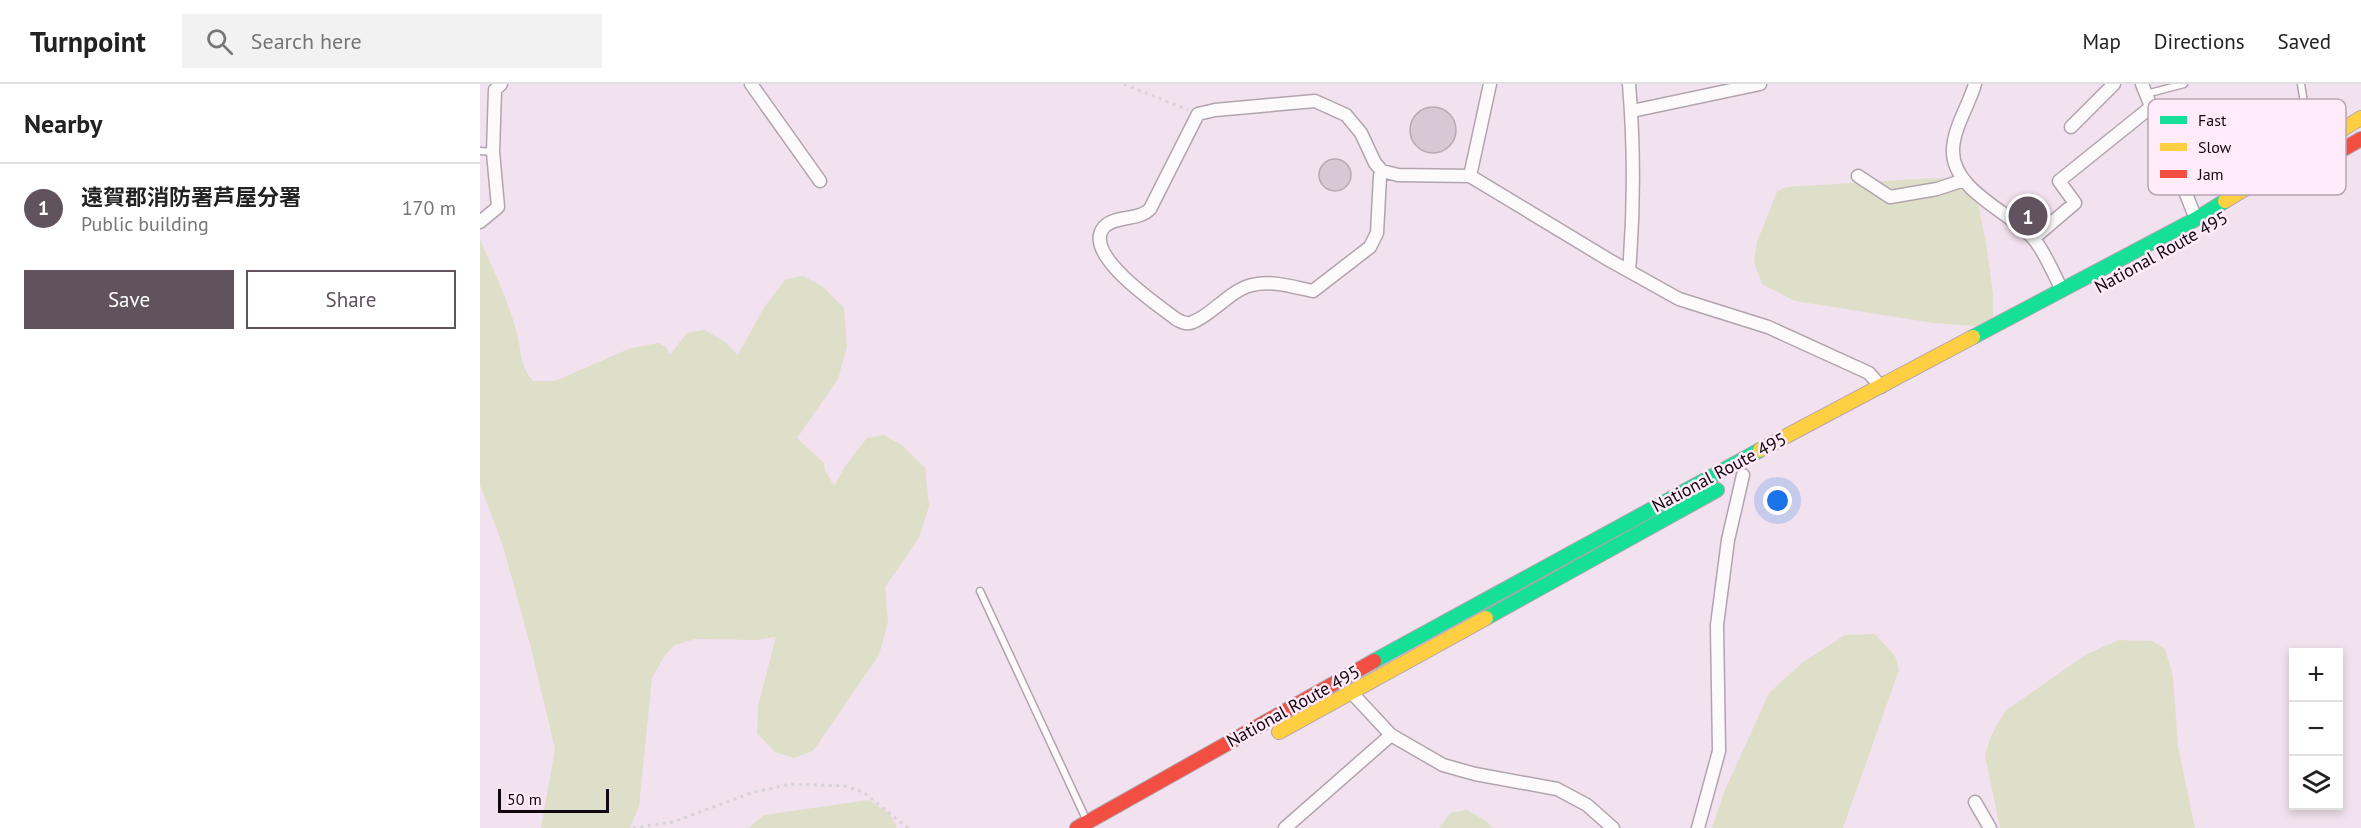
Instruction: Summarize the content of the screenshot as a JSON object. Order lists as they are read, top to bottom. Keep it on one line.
{"streets":{"highway":["National Route 495"]},"legend":["Fast","Slow","Jam"],"scale_bar":"50 m","page":{"header":"Turnpoint","search":"Search here","nav":["Map","Directions","Saved"],"heading":"Nearby","list":[{"mark":"1","name":"遠賀郡消防署芦屋分署","note":"Public building","value":"170 m"}],"pins":"1","buttons":["Save","Share"],"map_buttons":["+","−"],"scale":"50 m"}}
